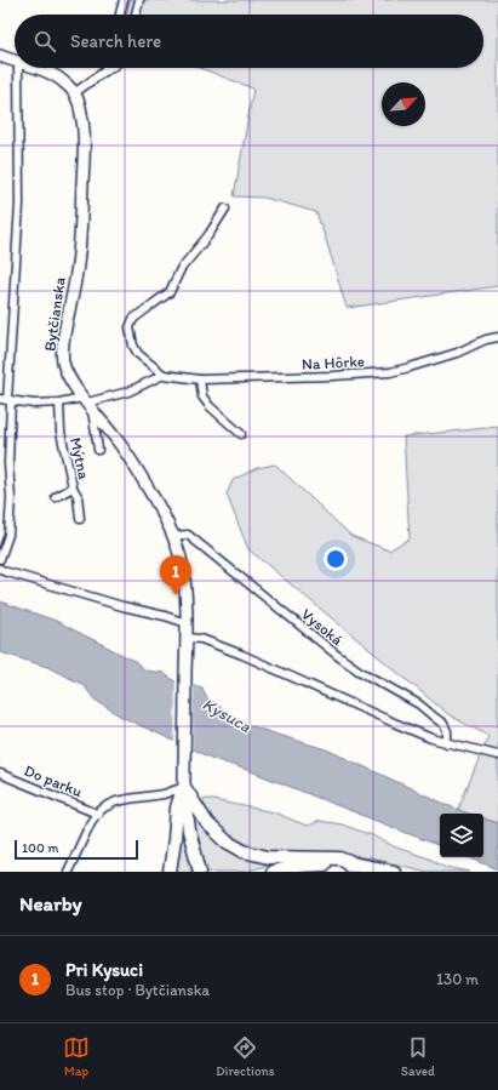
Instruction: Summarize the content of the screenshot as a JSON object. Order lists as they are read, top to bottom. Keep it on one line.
{"streets":{"main road":["Bytčianska"],"street":["Na Hôrke","Mýtna","Vysoká","Do parku"]},"crossings":[["Bytčianska","Vysoká"]],"water":["Kysuca"],"scale_bar":"100 m","north":"top right","page":{"search":"Search here","pins":"1","scale":"100 m","heading":"Nearby","list":[{"mark":"1","name":"Pri Kysuci","note":"Bus stop · Bytčianska","value":"130 m"}],"nav":["Map","Directions","Saved"]}}
